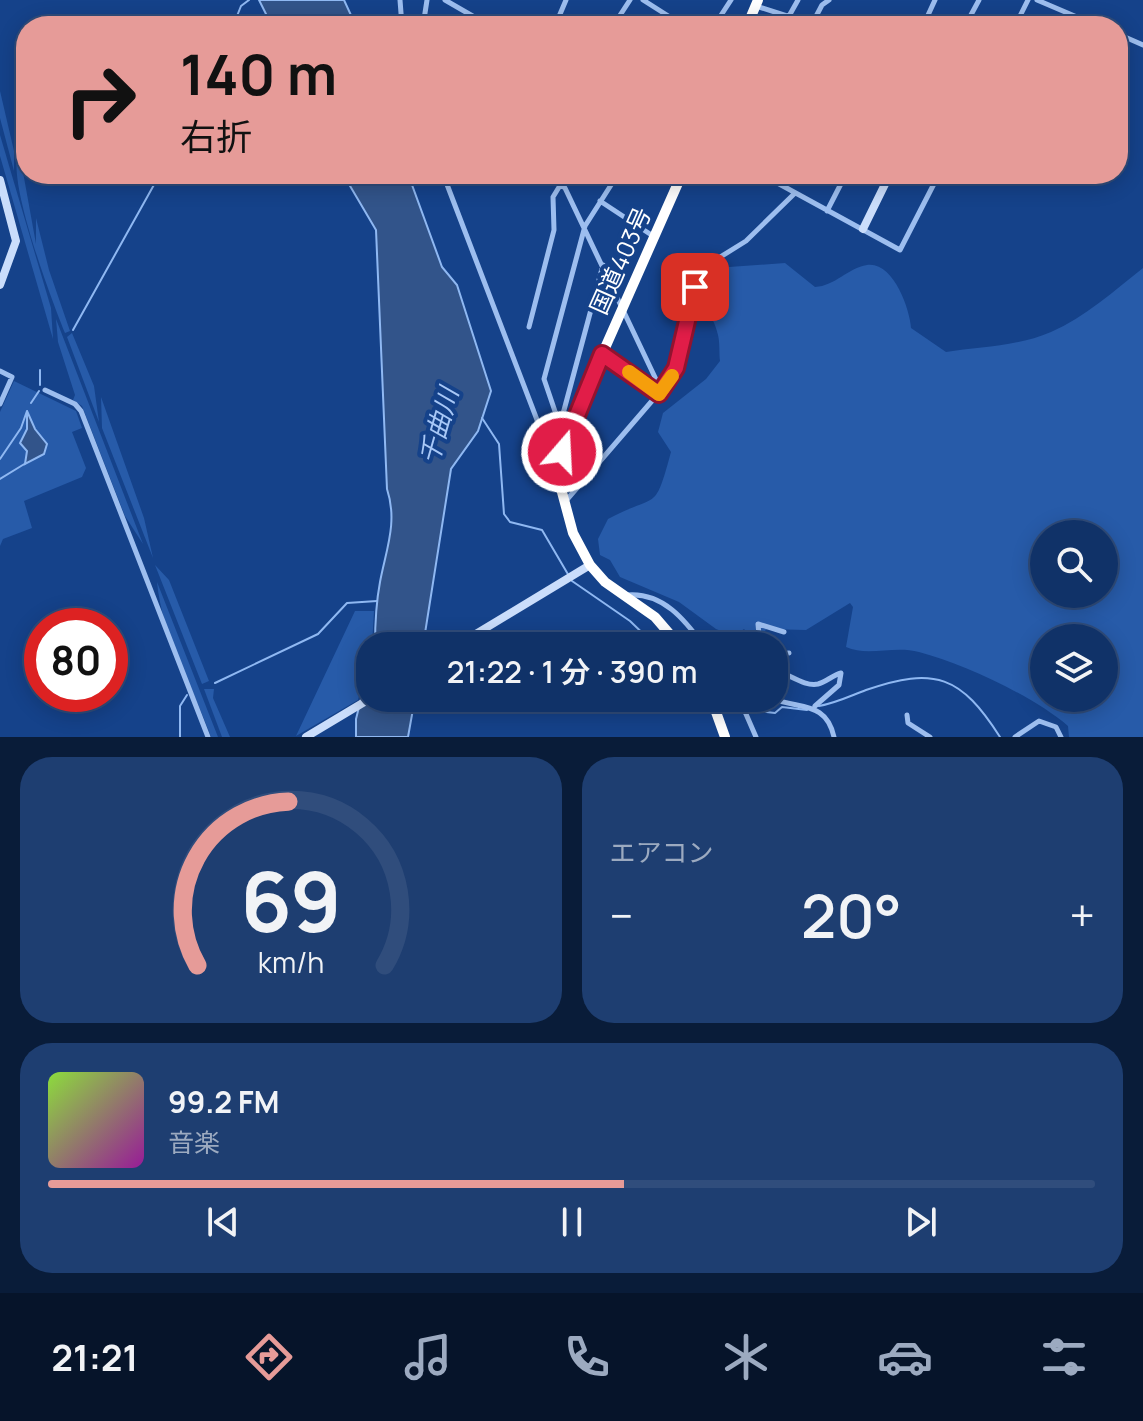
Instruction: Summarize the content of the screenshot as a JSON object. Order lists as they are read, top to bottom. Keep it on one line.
{"streets":{"highway":["国道403号"]},"water":["千曲川"],"page":{"turn":["140 m","右折"],"limit":"80","trip":"21:22 · 1 分 · 390 m","tile":"エアコン","heat":["−","20°","+"],"song":["99.2 FM","音楽"],"tabs":"21:21","gauge":["69","km/h"]}}
